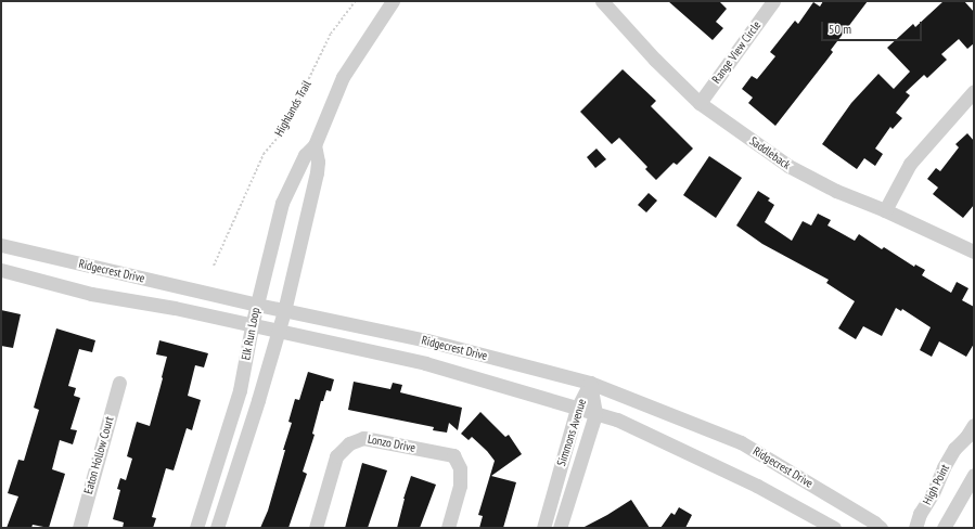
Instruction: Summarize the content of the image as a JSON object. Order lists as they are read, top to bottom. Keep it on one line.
{"streets":{"street":["Range View Circle","Saddleback","Ridgecrest Drive","Elk Run Loop","Simmons Avenue","Lonzo Drive","Eaton Hollow Court","High Point"],"path":["Highlands Trail"]},"crossings":[["Range View Circle","Saddleback"],["Ridgecrest Drive","Elk Run Loop"],["Ridgecrest Drive","Simmons Avenue"]],"scale_bar":"50 m"}
